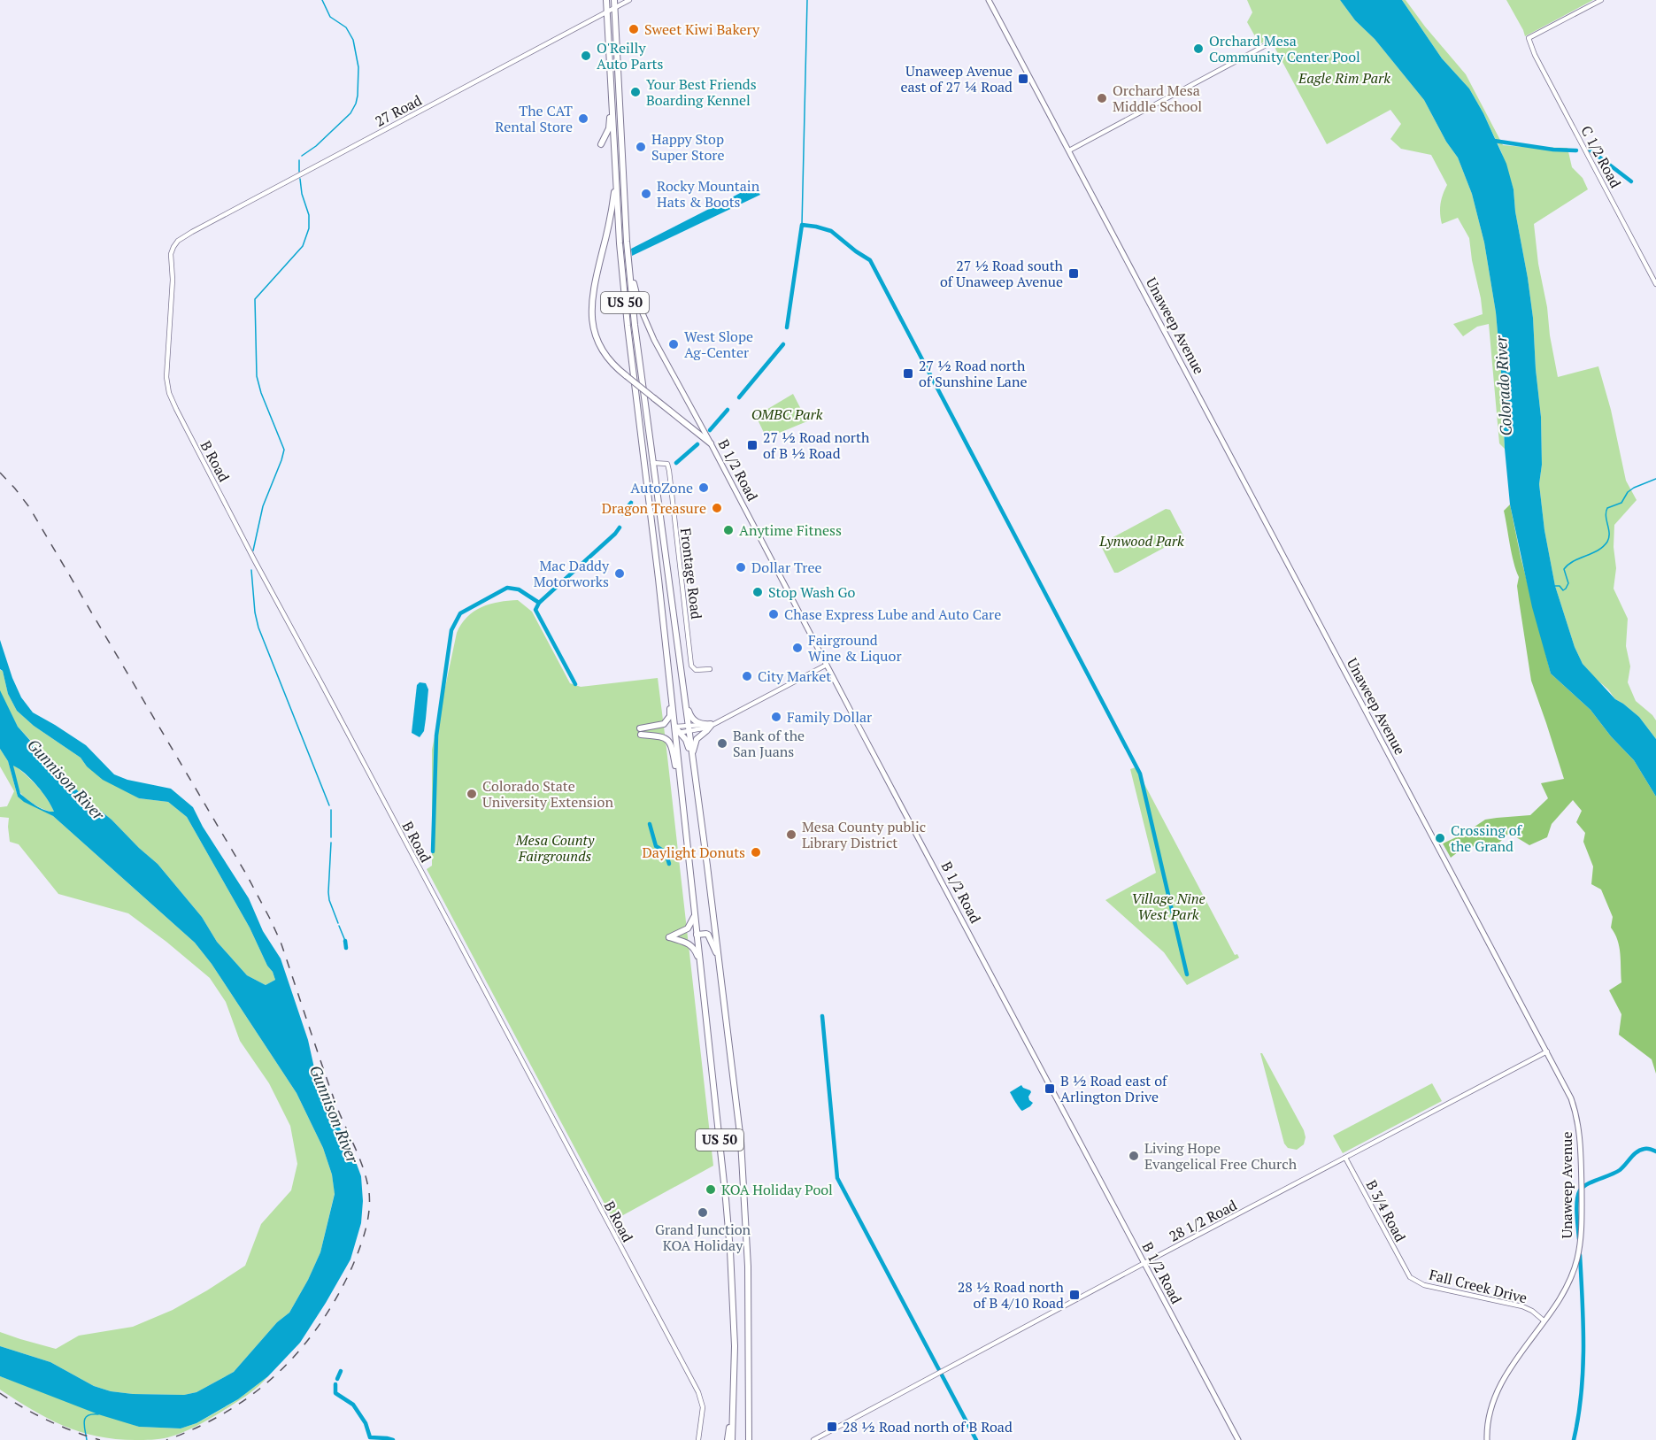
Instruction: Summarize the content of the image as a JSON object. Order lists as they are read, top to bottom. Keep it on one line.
{"streets":{"highway":["US 50"],"main road":["Unaweep Avenue","B 1/2 Road"],"street":["27 Road","C 1/2 Road","B Road","Frontage Road","B 3/4 Road","28 1/2 Road","Fall Creek Drive"]},"crossings":[["27 Road","US 50"],["27 Road","B Road"],["US 50","Frontage Road"],["Unaweep Avenue","28 1/2 Road"],["Unaweep Avenue","Fall Creek Drive"],["B 1/2 Road","28 1/2 Road"],["B 3/4 Road","28 1/2 Road"],["B 3/4 Road","Fall Creek Drive"]],"water":["Colorado River","Gunnison River"],"parks":["Eagle Rim Park","OMBC Park","Lynwood Park","Mesa County Fairgrounds","Village Nine West Park"],"places":{"other":["Sweet Kiwi Bakery","Orchard Mesa Community Center Pool","O'Reilly Auto Parts","Your Best Friends Boarding Kennel","Orchard Mesa Middle School","The CAT Rental Store","Happy Stop Super Store","Rocky Mountain Hats & Boots","West Slope Ag-Center","AutoZone","Dragon Treasure","Anytime Fitness","Dollar Tree","Mac Daddy Motorworks","Stop Wash Go","Chase Express Lube and Auto Care","Fairground Wine & Liquor","City Market","Family Dollar","Bank of the San Juans","Colorado State University Extension","Mesa County public Library District","Crossing of the Grand","Daylight Donuts","Living Hope Evangelical Free Church","KOA Holiday Pool","Grand Junction KOA Holiday"],"transit":["Unaweep Avenue east of 27 ¼ Road","27 ½ Road south of Unaweep Avenue","27 ½ Road north of Sunshine Lane","27 ½ Road north of B ½ Road","B ½ Road east of Arlington Drive","28 ½ Road north of B 4/10 Road","28 ½ Road north of B Road"]}}
